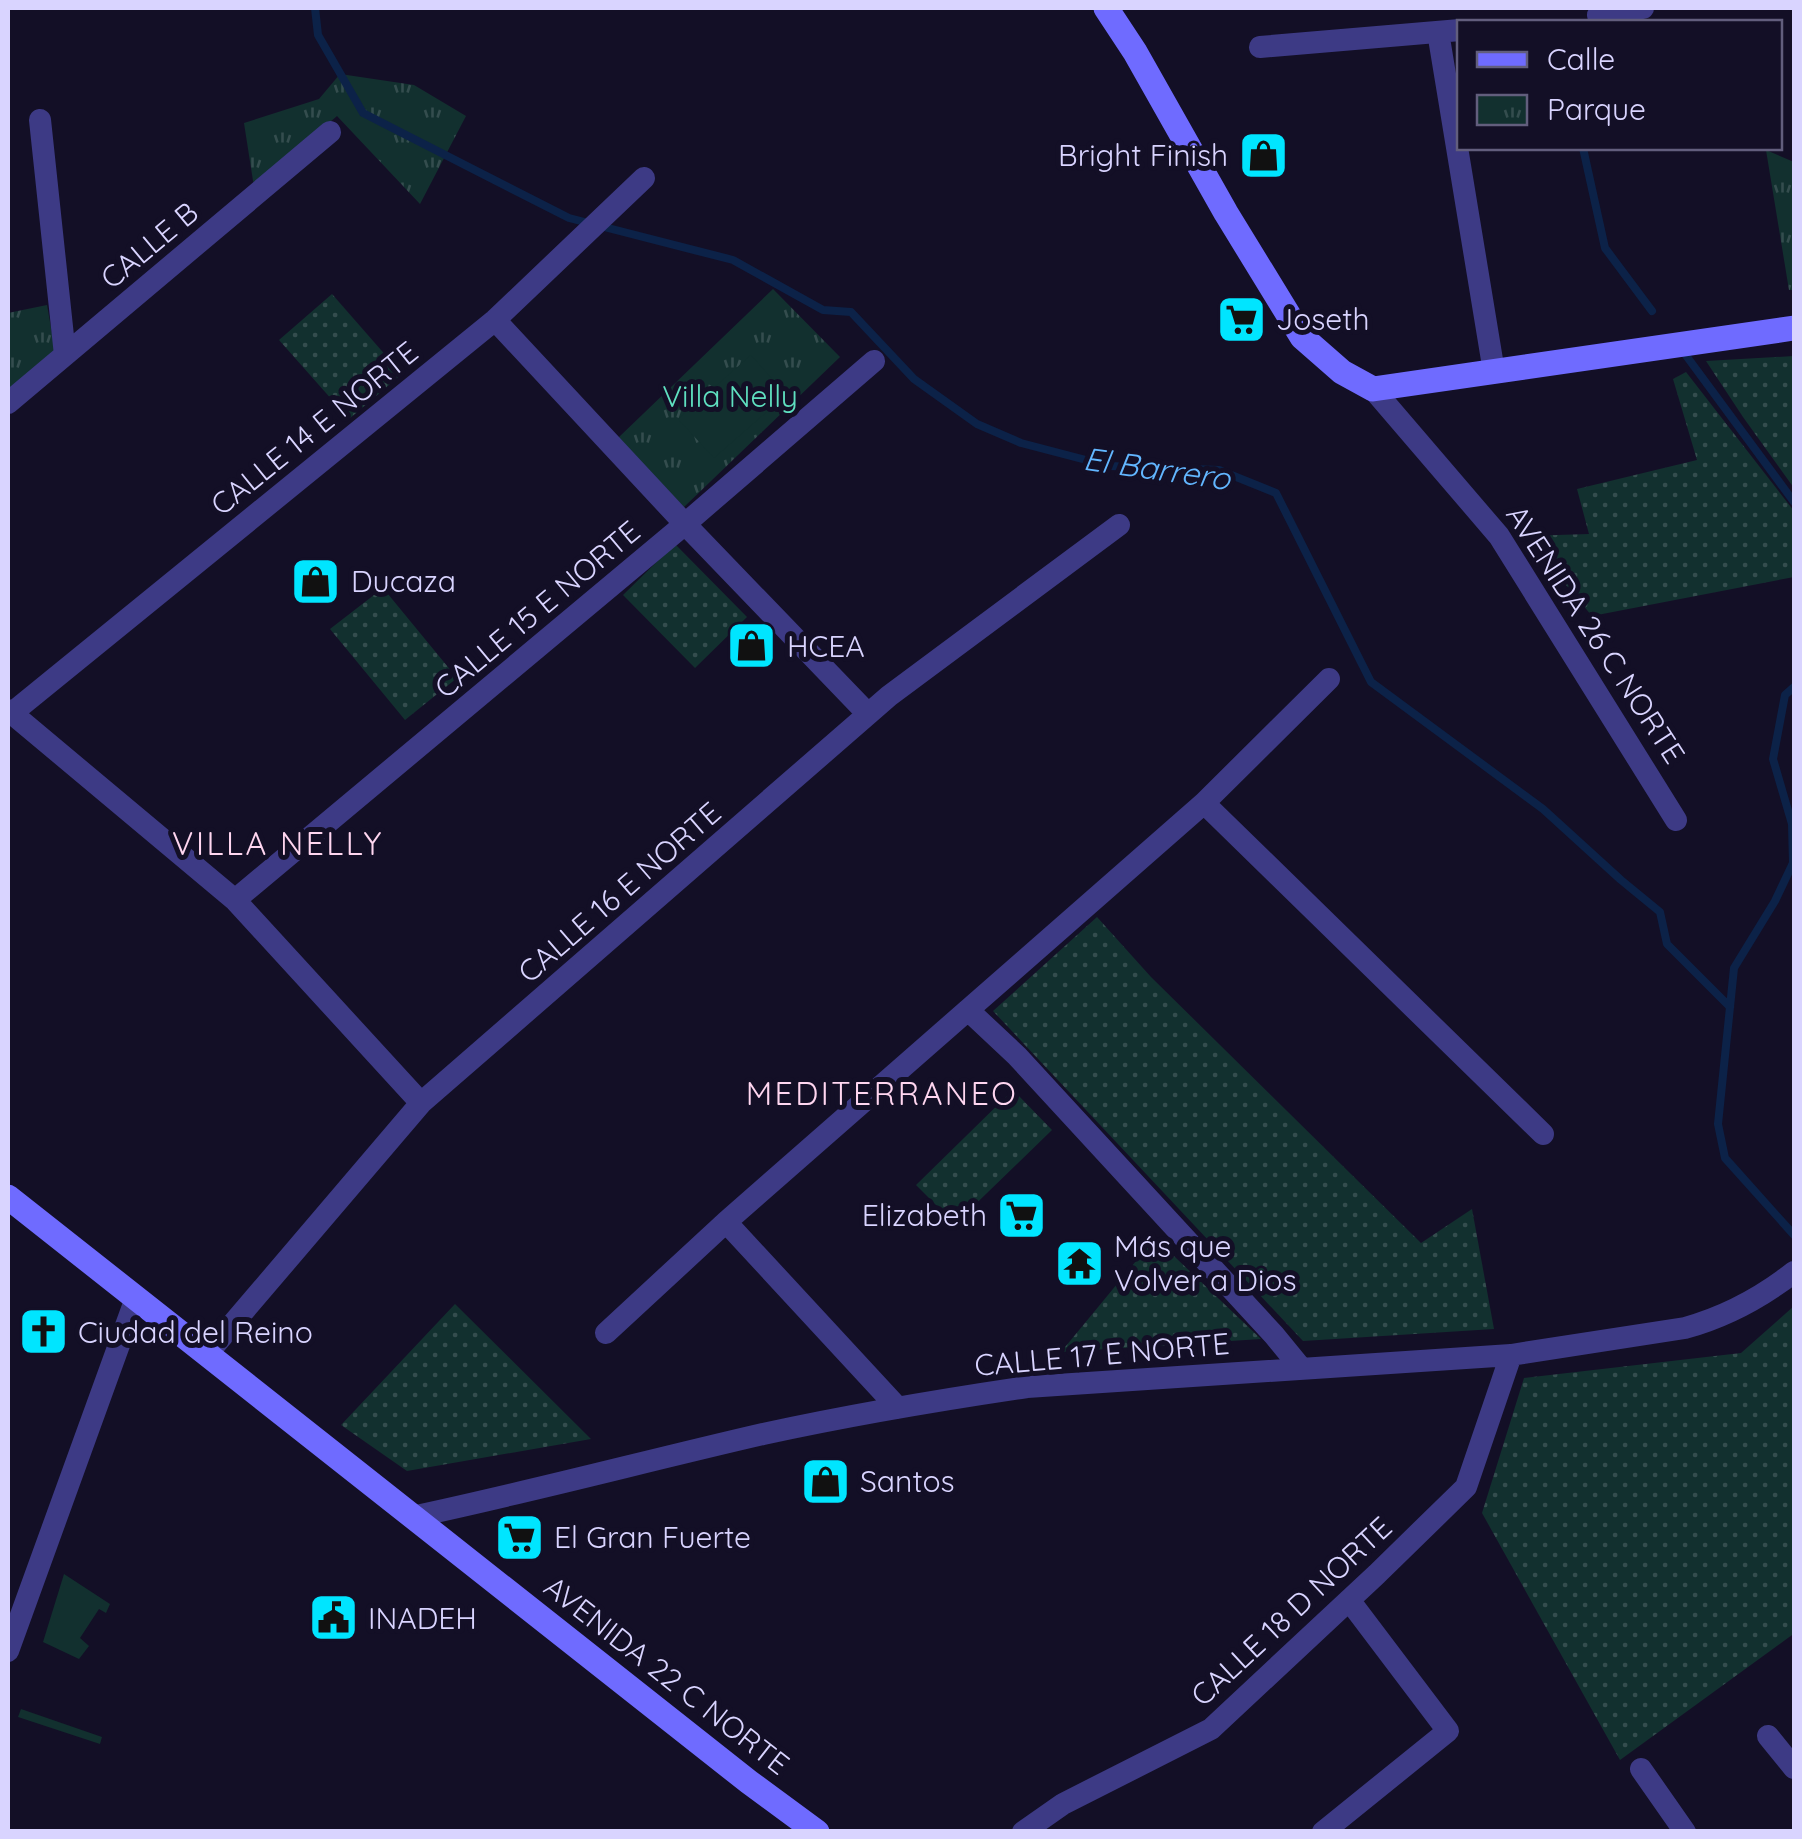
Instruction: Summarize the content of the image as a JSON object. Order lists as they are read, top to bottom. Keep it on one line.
{"streets":{"street":["CALLE B","CALLE 14 E NORTE","CALLE 15 E NORTE","AVENIDA 26 C NORTE","CALLE 16 E NORTE","CALLE 17 E NORTE","CALLE 18 D NORTE","AVENIDA 22 C NORTE"]},"crossings":[["CALLE 16 E NORTE","AVENIDA 22 C NORTE"],["CALLE 17 E NORTE","CALLE 18 D NORTE"],["CALLE 17 E NORTE","AVENIDA 22 C NORTE"]],"districts":["VILLA NELLY","MEDITERRANEO"],"water":["El Barrero"],"parks":["Villa Nelly"],"places":{"shop":["Bright Finish","Ducaza","HCEA","Santos"],"supermarket":["Joseth","Elizabeth","El Gran Fuerte"],"temple":["Más que Volver a Dios"],"church":["Ciudad del Reino"],"public building":["INADEH"]},"legend":["Calle","Parque"]}
